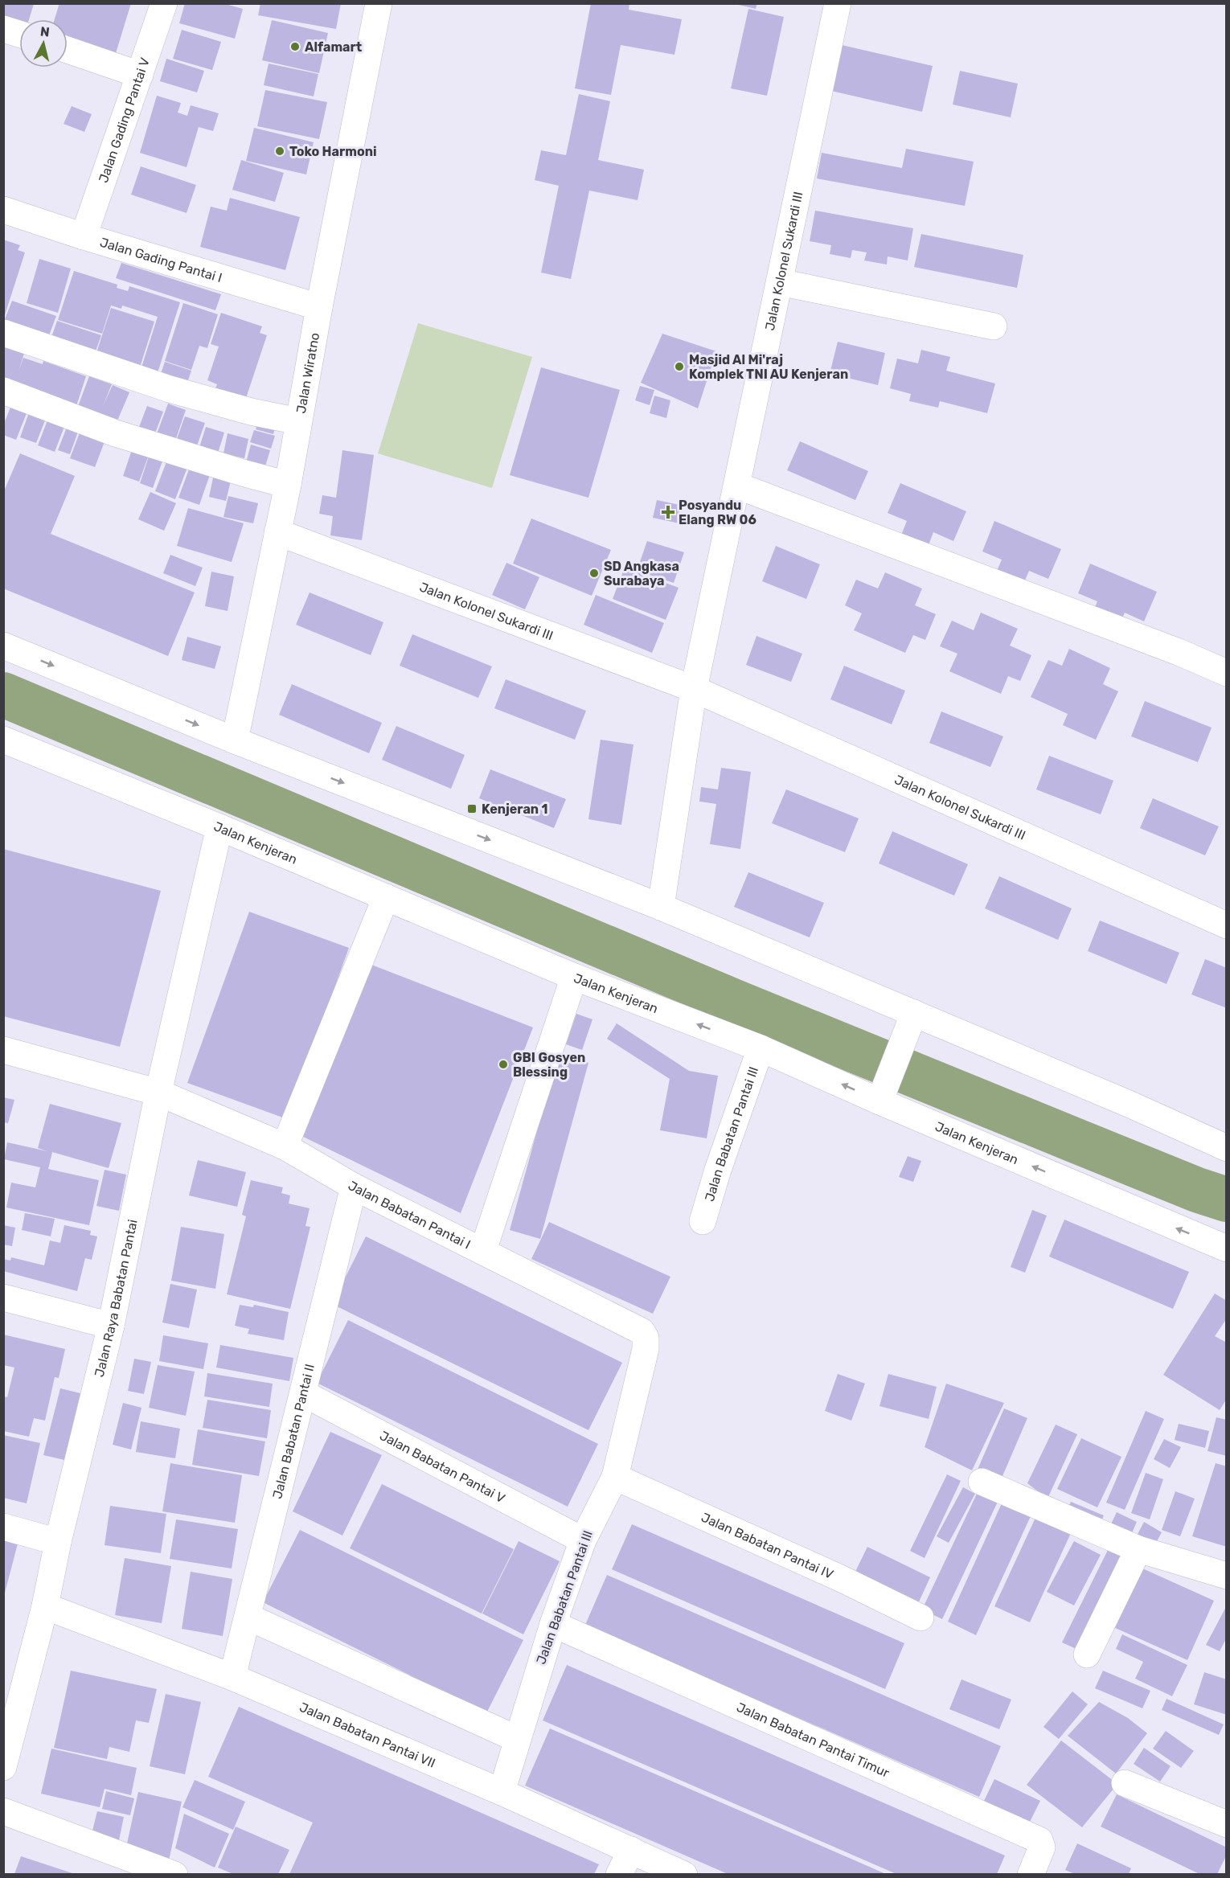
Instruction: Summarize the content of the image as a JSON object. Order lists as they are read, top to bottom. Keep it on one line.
{"streets":{"street":["Jalan Gading Pantai V","Jalan Gading Pantai I","Jalan Kolonel Sukardi III","Jalan Wiratno","Jalan Kenjeran","Jalan Babatan Pantai Ill","Jalan Babatan Pantai I","Jalan Raya Babatan Pantai","Jalan Babatan Pantai II","Jalan Babatan Pantai V","Jalan Babatan Pantai IV","Jalan Babatan Pantai VII","Jalan Babatan Pantai Timur"]},"crossings":[["Jalan Gading Pantai V","Jalan Gading Pantai I"],["Jalan Gading Pantai I","Jalan Wiratno"],["Jalan Kolonel Sukardi III","Jalan Wiratno"],["Jalan Kenjeran","Jalan Babatan Pantai Ill"],["Jalan Kenjeran","Jalan Raya Babatan Pantai"],["Jalan Babatan Pantai Ill","Jalan Babatan Pantai I"],["Jalan Babatan Pantai Ill","Jalan Babatan Pantai V"],["Jalan Babatan Pantai Ill","Jalan Babatan Pantai IV"],["Jalan Babatan Pantai Ill","Jalan Babatan Pantai VII"],["Jalan Babatan Pantai Ill","Jalan Babatan Pantai Timur"],["Jalan Babatan Pantai I","Jalan Raya Babatan Pantai"],["Jalan Babatan Pantai I","Jalan Babatan Pantai II"],["Jalan Raya Babatan Pantai","Jalan Babatan Pantai VII"],["Jalan Babatan Pantai II","Jalan Babatan Pantai V"],["Jalan Babatan Pantai II","Jalan Babatan Pantai VII"]],"places":{"other":["Alfamart","Toko Harmoni","Masjid Al Mi'raj Komplek TNI AU Kenjeran","SD Angkasa Surabaya","GBI Gosyen Blessing"],"health":["Posyandu Elang RW 06"],"transit":["Kenjeran 1"]},"north":"top"}
